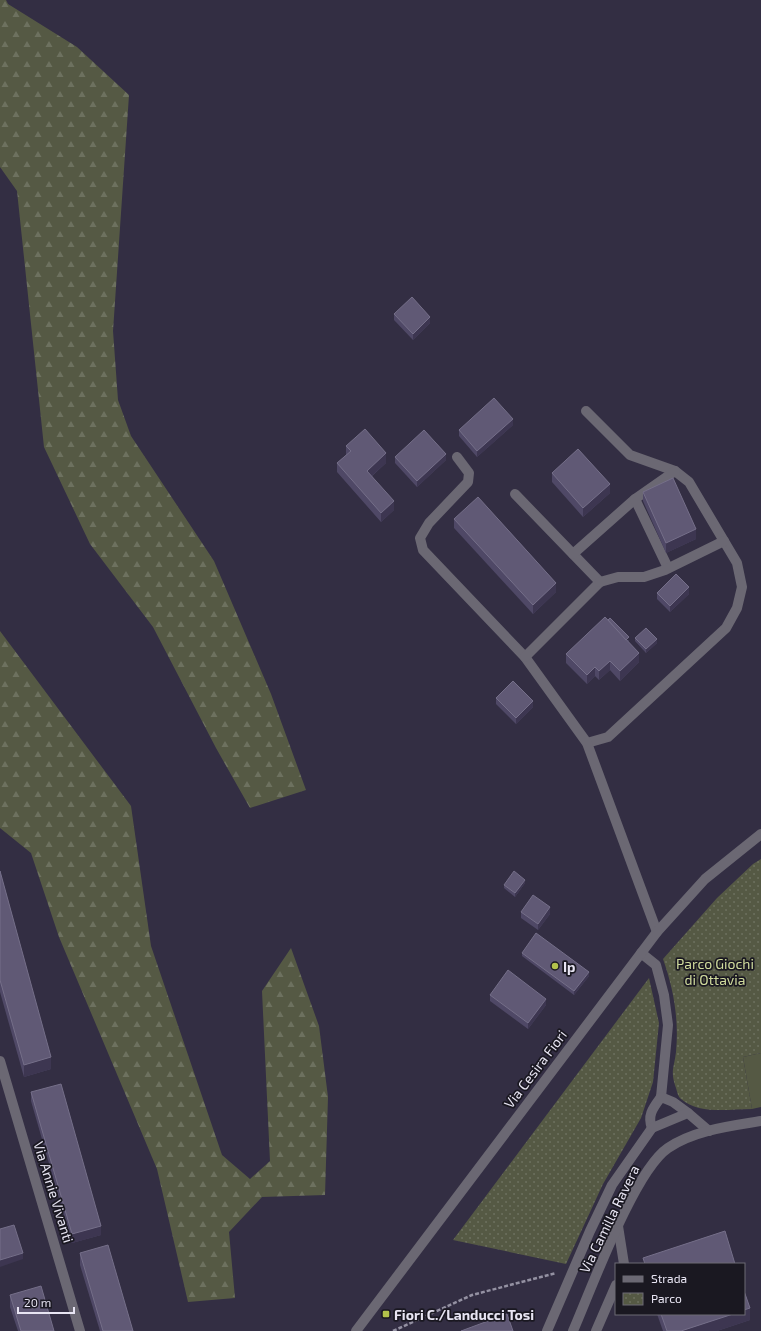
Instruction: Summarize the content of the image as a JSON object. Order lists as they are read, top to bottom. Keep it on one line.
{"streets":{"street":["Via Cesira Fiori","Via Annie Vivanti","Via Camilla Ravera"]},"parks":["Parco Giochi di Ottavia"],"places":{"other":["Ip"],"transit":["Fiori C./Landucci Tosi"]},"legend":["Strada","Parco"],"scale_bar":"20 m"}
